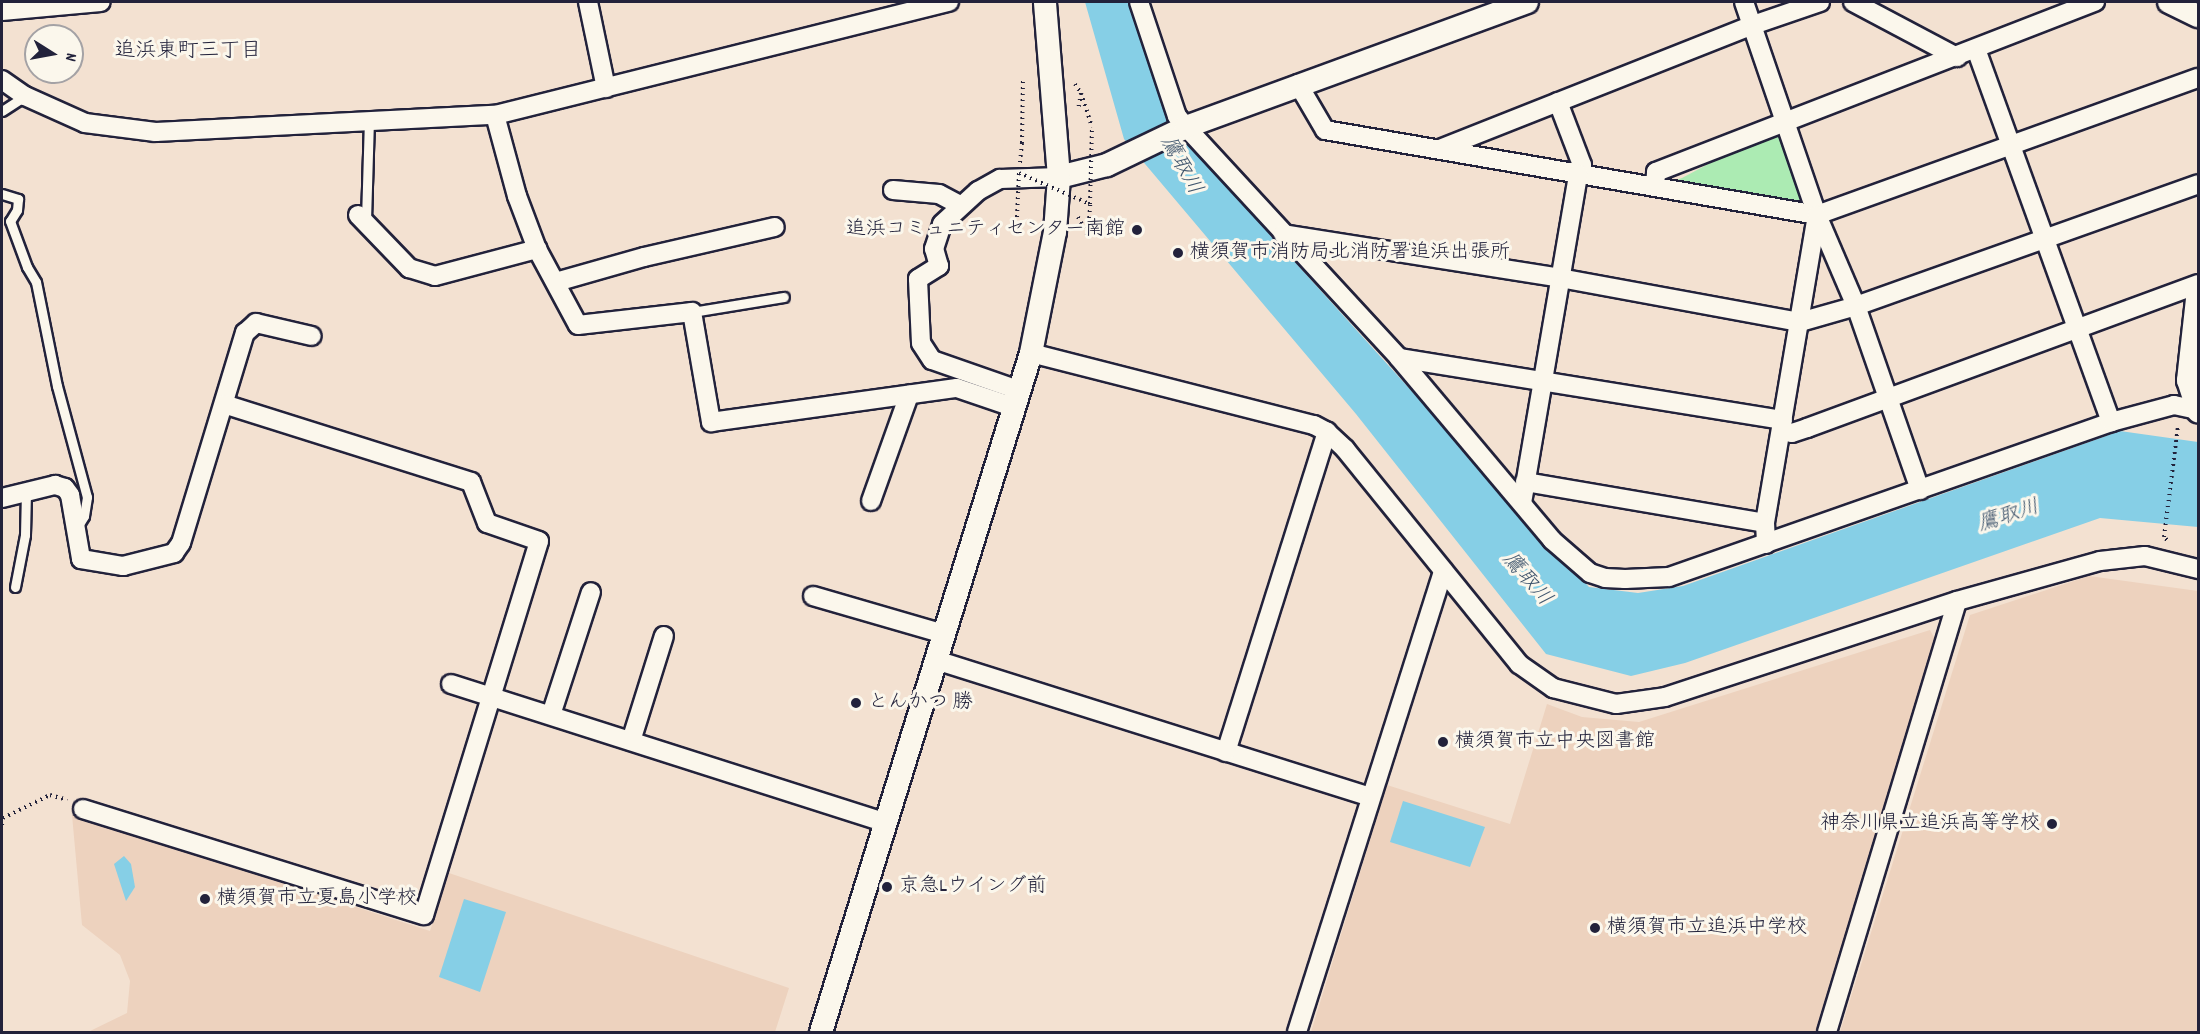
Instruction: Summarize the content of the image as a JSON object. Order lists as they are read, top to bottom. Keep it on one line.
{"districts":["追浜東町三丁目"],"water":["鷹取川"],"places":["追浜コミュニティセンター南館","横須賀市消防局北消防署追浜出張所","とんかつ 勝","横須賀市立中央図書館","神奈川県立追浜高等学校","京急Lウイング前","横須賀市立夏島小学校","横須賀市立追浜中学校"],"north":"right"}
